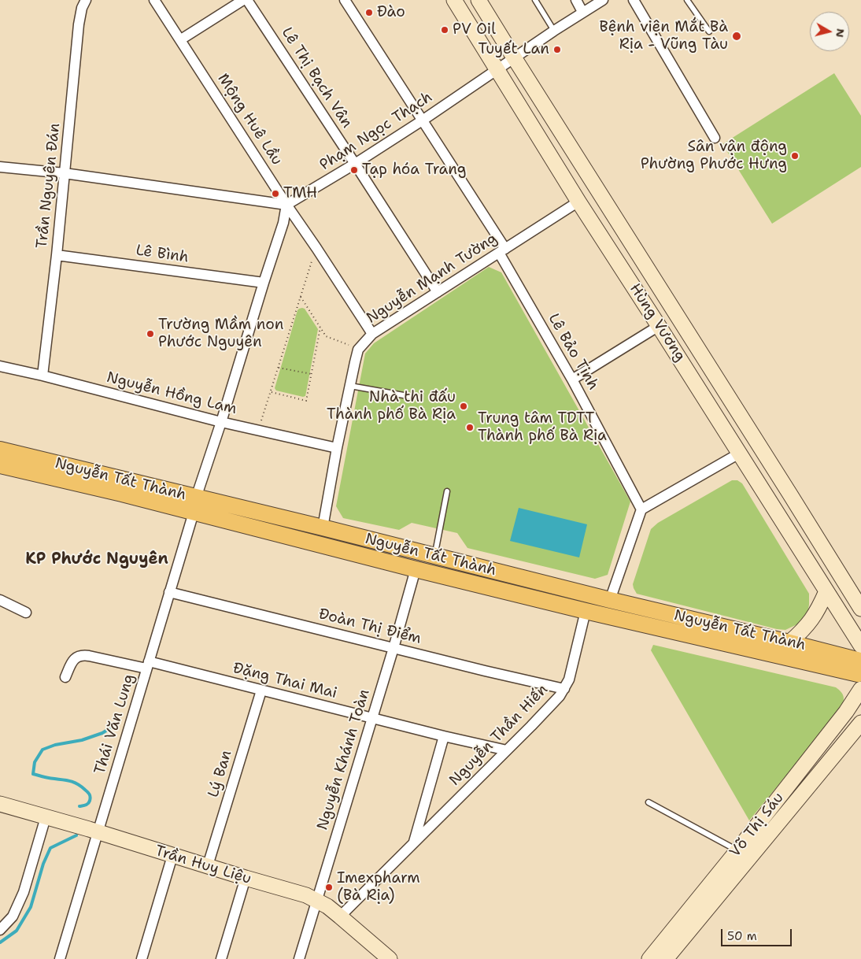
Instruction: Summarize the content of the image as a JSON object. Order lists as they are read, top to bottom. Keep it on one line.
{"streets":{"main road":["Hùng Vương","Nguyễn Tất Thành","Võ Thị Sáu","Trần Huy Liệu"],"street":["Lê Thị Bạch Vân","Mộng Huê Lầu","Phạm Ngọc Thạch","Trần Nguyên Đán","Lê Bình","Nguyễn Mạnh Tường","Lê Bảo Tịnh","Nguyễn Hồng Lam","Đoàn Thị Điểm","Đặng Thai Mai","Thái Văn Lung","Nguyễn Thần Hiến","Nguyễn Khánh Toàn","Lý Ban"]},"crossings":[["Lê Thị Bạch Vân","Phạm Ngọc Thạch"],["Lê Thị Bạch Vân","Nguyễn Mạnh Tường"],["Mộng Huê Lầu","Phạm Ngọc Thạch"],["Mộng Huê Lầu","Nguyễn Mạnh Tường"],["Mộng Huê Lầu","Thái Văn Lung"],["Phạm Ngọc Thạch","Hùng Vương"],["Phạm Ngọc Thạch","Lê Bảo Tịnh"],["Phạm Ngọc Thạch","Thái Văn Lung"],["Trần Nguyên Đán","Lê Bình"],["Trần Nguyên Đán","Nguyễn Hồng Lam"],["Lê Bình","Thái Văn Lung"],["Nguyễn Mạnh Tường","Hùng Vương"],["Nguyễn Mạnh Tường","Lê Bảo Tịnh"],["Nguyễn Mạnh Tường","Nguyễn Hồng Lam"],["Nguyễn Mạnh Tường","Nguyễn Tất Thành"],["Hùng Vương","Nguyễn Tất Thành"],["Hùng Vương","Võ Thị Sáu"],["Nguyễn Hồng Lam","Thái Văn Lung"],["Nguyễn Tất Thành","Thái Văn Lung"],["Nguyễn Tất Thành","Nguyễn Thần Hiến"],["Nguyễn Tất Thành","Nguyễn Khánh Toàn"],["Nguyễn Tất Thành","Võ Thị Sáu"],["Đoàn Thị Điểm","Thái Văn Lung"],["Đoàn Thị Điểm","Nguyễn Thần Hiến"],["Đoàn Thị Điểm","Nguyễn Khánh Toàn"],["Đặng Thai Mai","Thái Văn Lung"],["Đặng Thai Mai","Nguyễn Thần Hiến"],["Đặng Thai Mai","Nguyễn Khánh Toàn"],["Đặng Thai Mai","Lý Ban"],["Thái Văn Lung","Trần Huy Liệu"],["Nguyễn Thần Hiến","Trần Huy Liệu"],["Nguyễn Khánh Toàn","Trần Huy Liệu"],["Lý Ban","Trần Huy Liệu"]],"districts":["KP Phước Nguyên"],"places":["Đào","PV Oil","Bệnh viện Mắt Bà Rịa - Vũng Tàu","Tuyết Lan","Sân vận động Phường Phước Hưng","Tạp hóa Trang","TMH","Trường Mầm non Phước Nguyên","Nhà thi đấu Thành phố Bà Rịa","Trung tâm TDTT Thành phố Bà Rịa","Imexpharm (Bà Rịa)"],"scale_bar":"50 m","north":"right"}
